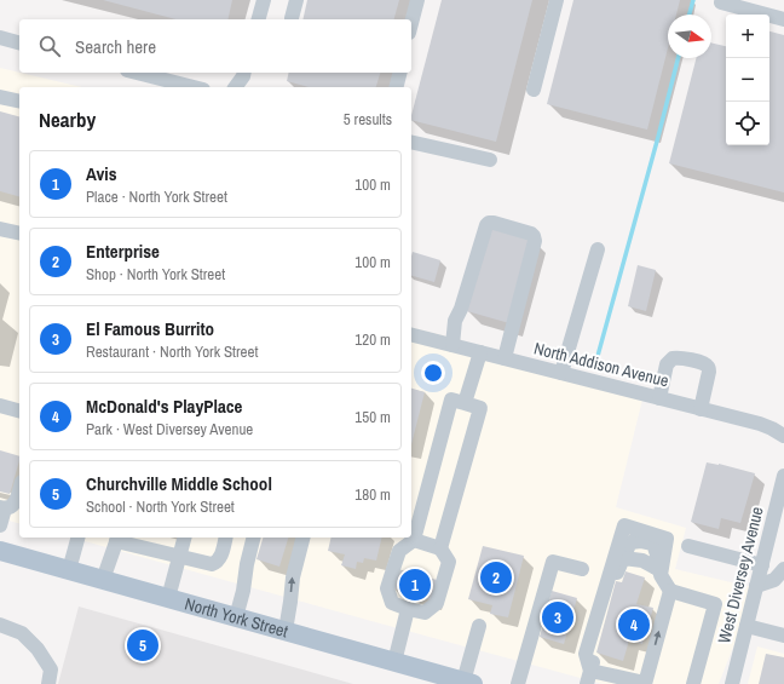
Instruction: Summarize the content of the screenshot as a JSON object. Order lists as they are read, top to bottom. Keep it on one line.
{"streets":{"main road":["North York Street"],"street":["North Addison Avenue","West Diversey Avenue"]},"north":"right","page":{"map_buttons":["+","−"],"search":"Search here","heading":["Nearby","5 results"],"list":[{"mark":"1","name":"Avis","note":"Place · North York Street","value":"100 m"},{"mark":"2","name":"Enterprise","note":"Shop · North York Street","value":"100 m"},{"mark":"3","name":"El Famous Burrito","note":"Restaurant · North York Street","value":"120 m"},{"mark":"4","name":"McDonald's PlayPlace","note":"Park · West Diversey Avenue","value":"150 m"},{"mark":"5","name":"Churchville Middle School","note":"School · North York Street","value":"180 m"}],"pins":["2","1","3","4","5"]}}
